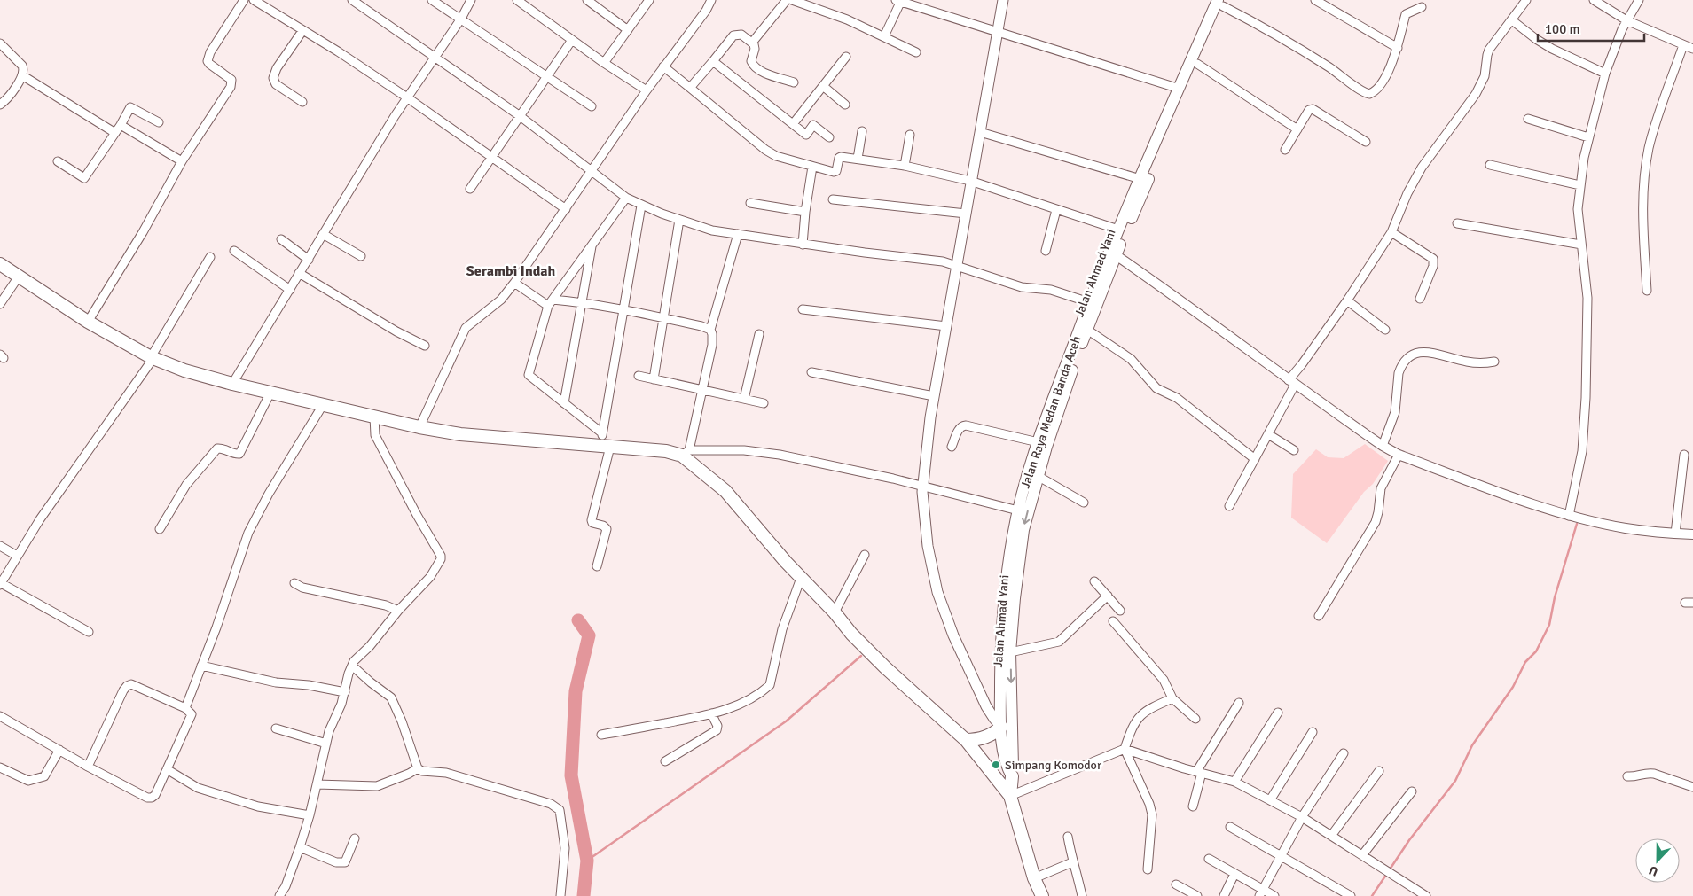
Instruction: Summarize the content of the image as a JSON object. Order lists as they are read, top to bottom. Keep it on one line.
{"streets":{"highway":["Jalan Raya Medan Banda Aceh"],"main road":["Jalan Ahmad Yani"]},"crossings":[["Jalan Ahmad Yani","Jalan Raya Medan Banda Aceh"]],"districts":["Serambi Indah"],"places":["Simpang Komodor"],"scale_bar":"100 m","north":"bottom"}
